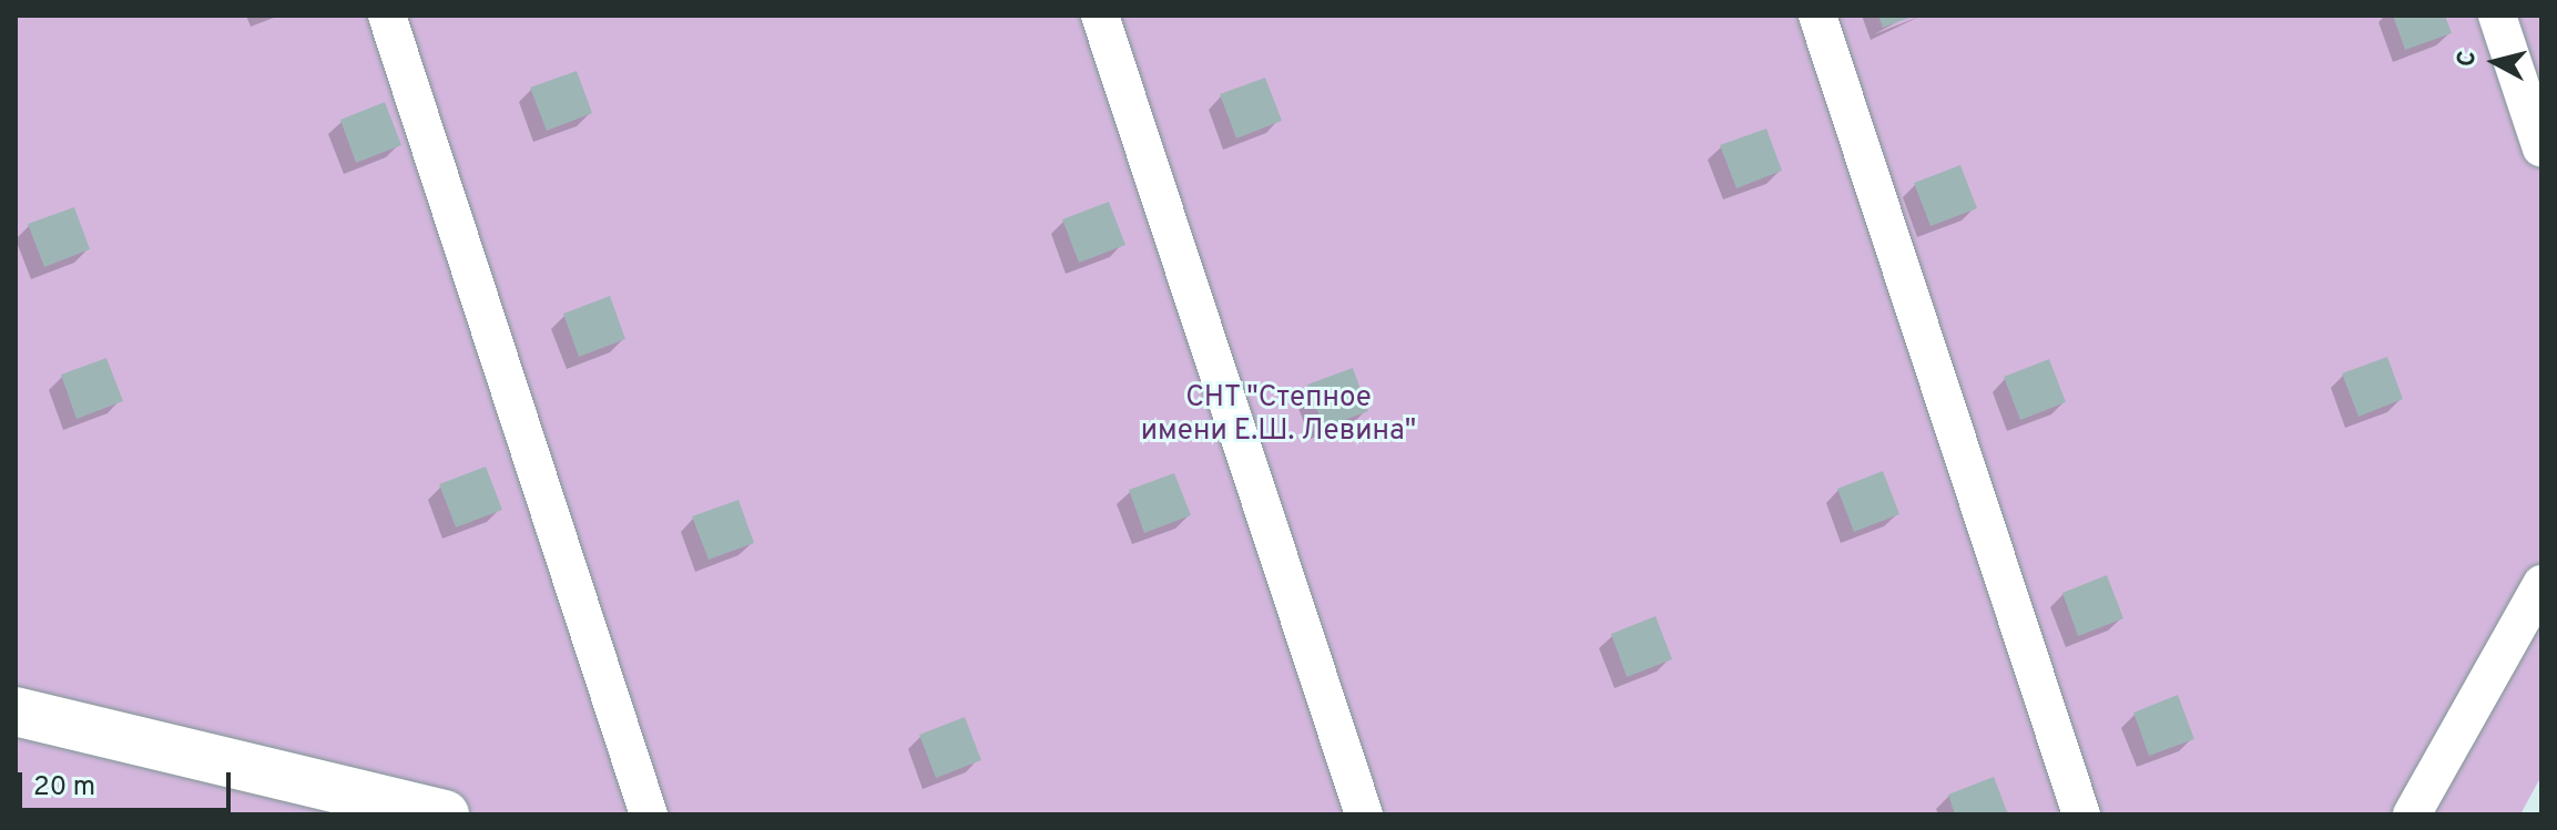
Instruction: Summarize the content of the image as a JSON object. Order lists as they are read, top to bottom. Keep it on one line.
{"parks":["СНТ \"Степное имени Е.Ш. Левина\""],"scale_bar":"20 m","north":"left"}
